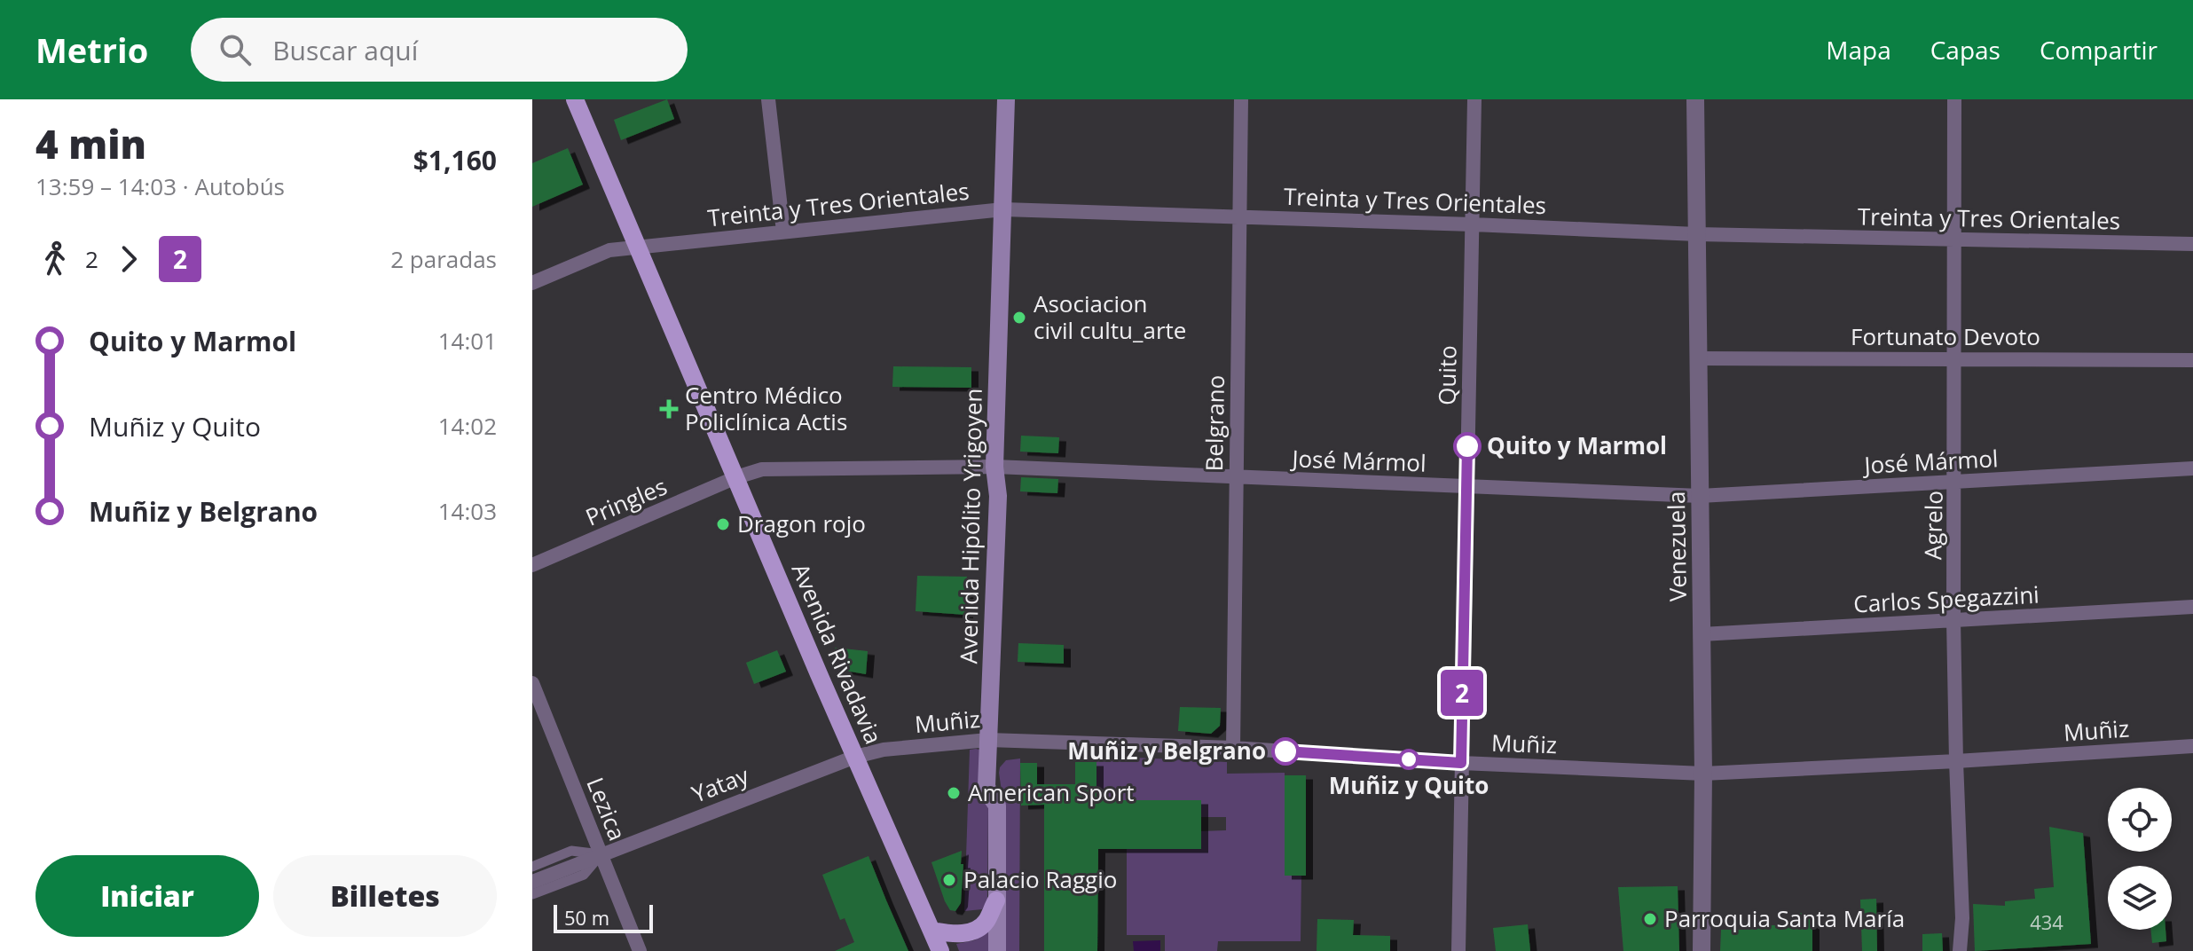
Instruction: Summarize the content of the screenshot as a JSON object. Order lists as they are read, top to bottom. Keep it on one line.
{"streets":{"main road":["Avenida Hipólito Yrigoyen","Avenida Rivadavia"],"street":["Treinta y Tres Orientales","Fortunato Devoto","Quito","Belgrano","José Mármol","Pringles","Agrelo","Venezuela","Carlos Spegazzini","Muñiz","Yatay","Lezica"]},"crossings":[["Treinta y Tres Orientales","Quito"],["Treinta y Tres Orientales","Belgrano"],["Treinta y Tres Orientales","Agrelo"],["Treinta y Tres Orientales","Avenida Hipólito Yrigoyen"],["Treinta y Tres Orientales","Venezuela"],["Treinta y Tres Orientales","Avenida Rivadavia"],["Fortunato Devoto","Agrelo"],["Fortunato Devoto","Venezuela"],["Quito","José Mármol"],["Quito","Muñiz"],["Belgrano","José Mármol"],["Belgrano","Muñiz"],["José Mármol","Pringles"],["José Mármol","Agrelo"],["José Mármol","Avenida Hipólito Yrigoyen"],["José Mármol","Venezuela"],["José Mármol","Avenida Rivadavia"],["Pringles","Avenida Rivadavia"],["Agrelo","Carlos Spegazzini"],["Agrelo","Muñiz"],["Avenida Hipólito Yrigoyen","Muñiz"],["Venezuela","Carlos Spegazzini"],["Venezuela","Muñiz"],["Avenida Rivadavia","Muñiz"],["Avenida Rivadavia","Yatay"],["Muñiz","Yatay"],["Yatay","Lezica"]],"places":{"other":["Asociacion civil cultu_arte","Quito y Marmol","Dragon rojo","Muñiz y Belgrano","Muñiz y Quito","American Sport","Palacio Raggio","Parroquia Santa María"],"health":["Centro Médico Policlínica Actis"]},"lines":["bus line 2"],"house_numbers":["434"],"scale_bar":"50 m","page":{"header":"Metrio","search":"Buscar aquí","nav":["Mapa","Capas","Compartir"],"heading":["4 min","13:59 – 14:03 · Autobús","$1,160"],"on_map":"2","legs":["2","2","2 paradas"],"list":[{"name":"Quito y Marmol","value":"14:01"},{"name":"Muñiz y Quito","value":"14:02"},{"name":"Muñiz y Belgrano","value":"14:03"}],"buttons":["Iniciar","Billetes"],"scale":"50 m"}}
